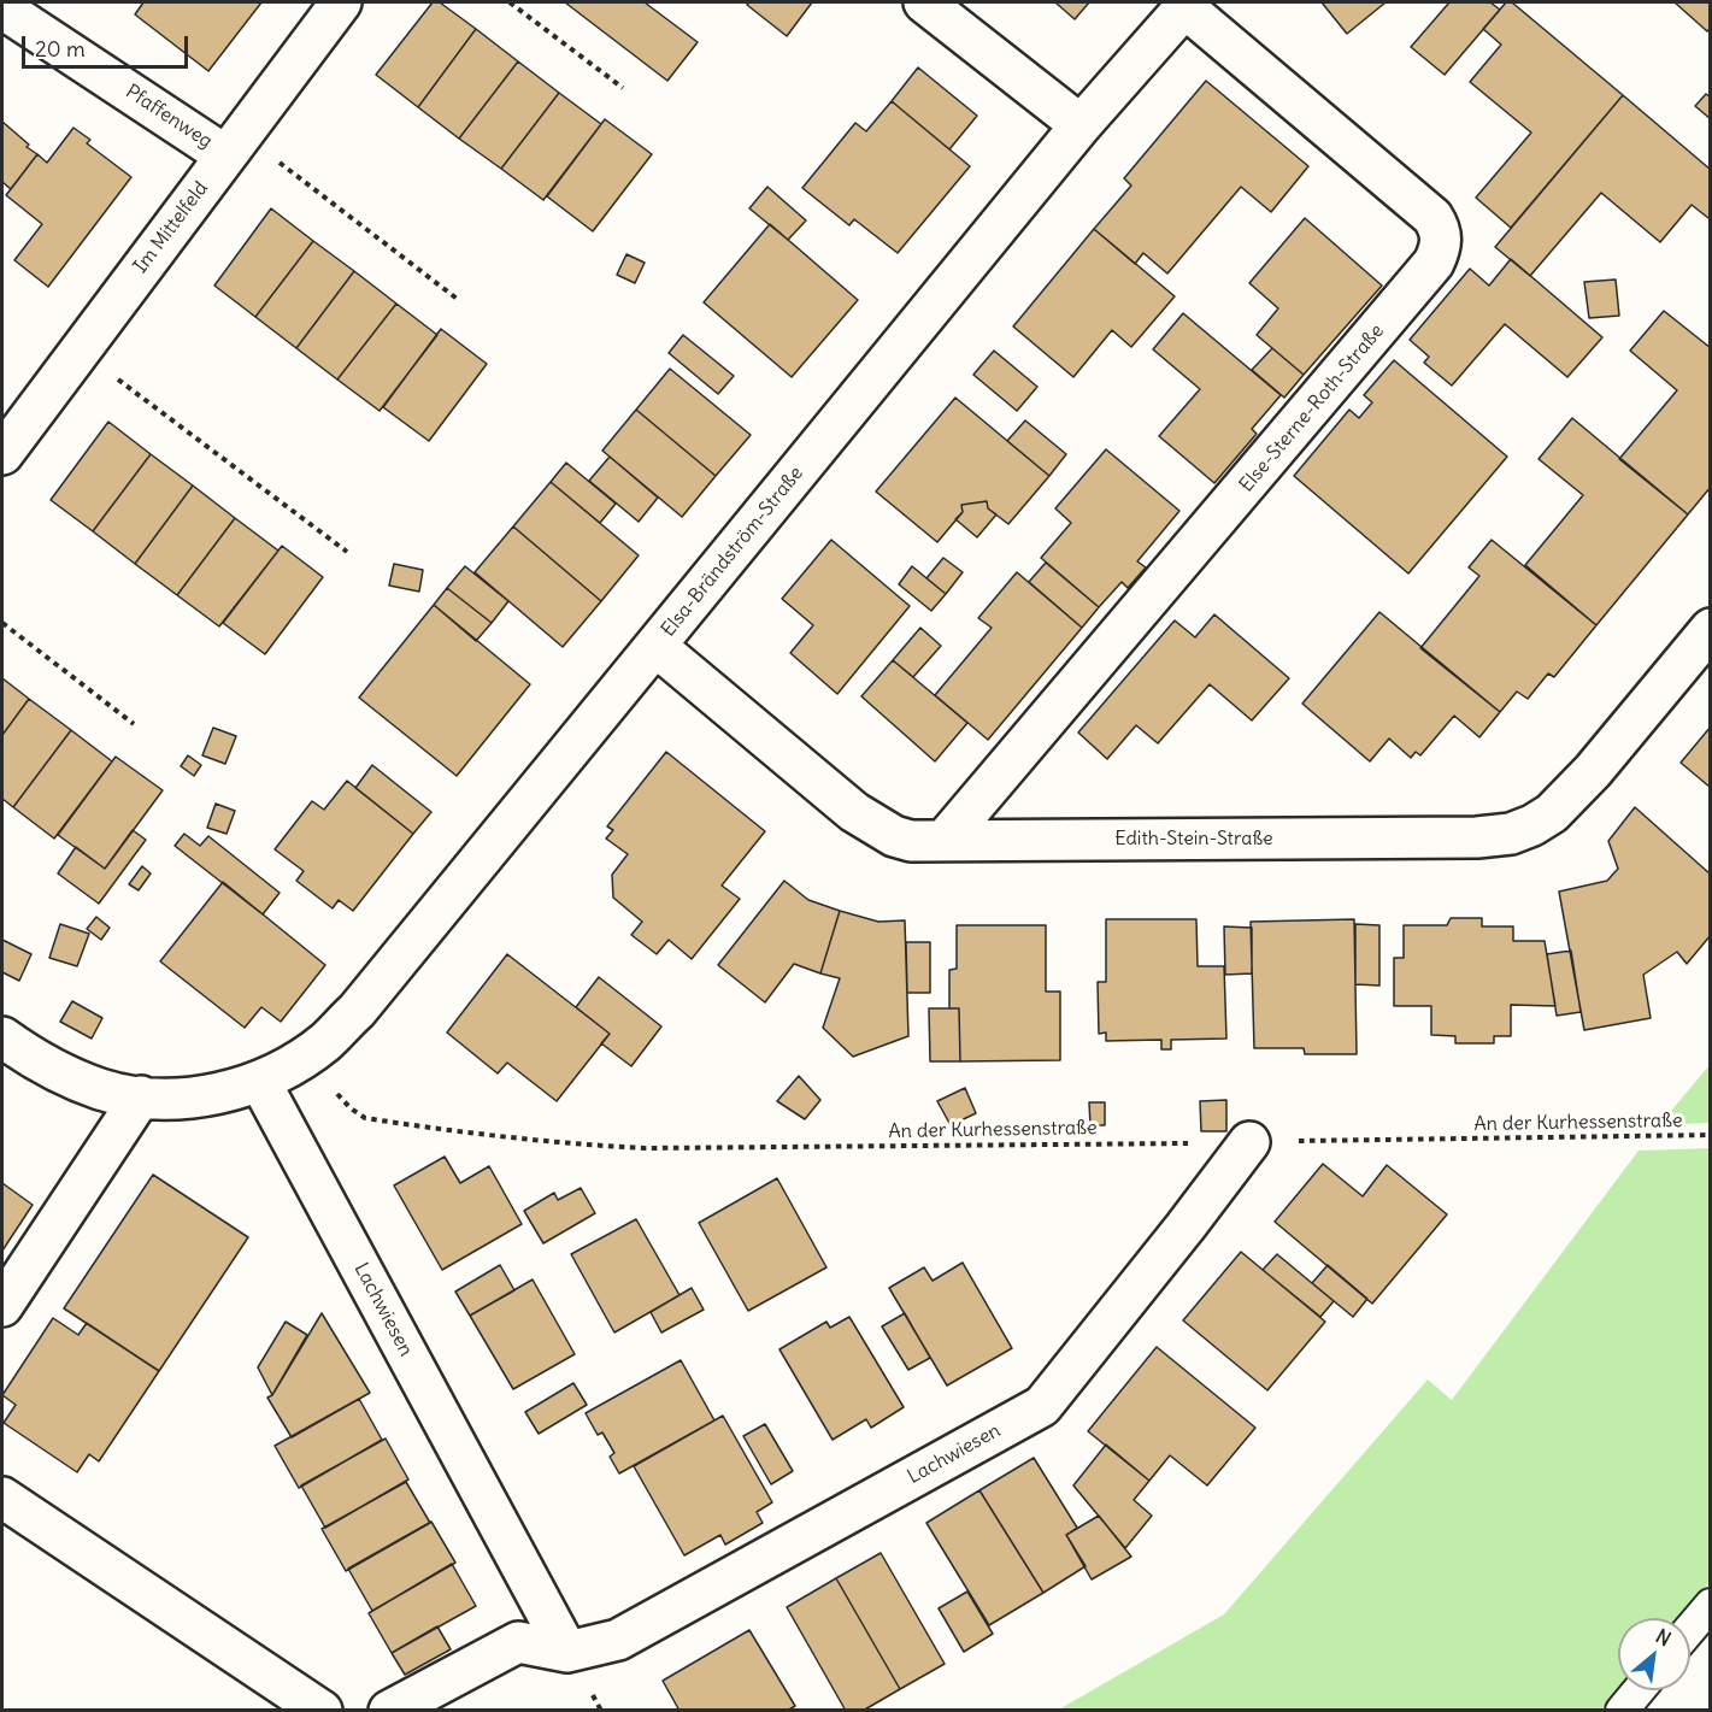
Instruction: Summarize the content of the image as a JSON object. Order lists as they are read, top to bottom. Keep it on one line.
{"streets":{"street":["Pfaffenweg","Im Mittelfeld","Else-Sterne-Roth-Straße","Elsa-Brändström-Straße","Edith-Stein-Straße","Lachwiesen"],"path":["An der Kurhessenstraße"]},"crossings":[["Pfaffenweg","Im Mittelfeld"],["Else-Sterne-Roth-Straße","Elsa-Brändström-Straße"],["Else-Sterne-Roth-Straße","Edith-Stein-Straße"],["Elsa-Brändström-Straße","Edith-Stein-Straße"],["Elsa-Brändström-Straße","An der Kurhessenstraße"],["Elsa-Brändström-Straße","Lachwiesen"],["An der Kurhessenstraße","Lachwiesen"]],"scale_bar":"20 m","north":"top right"}
